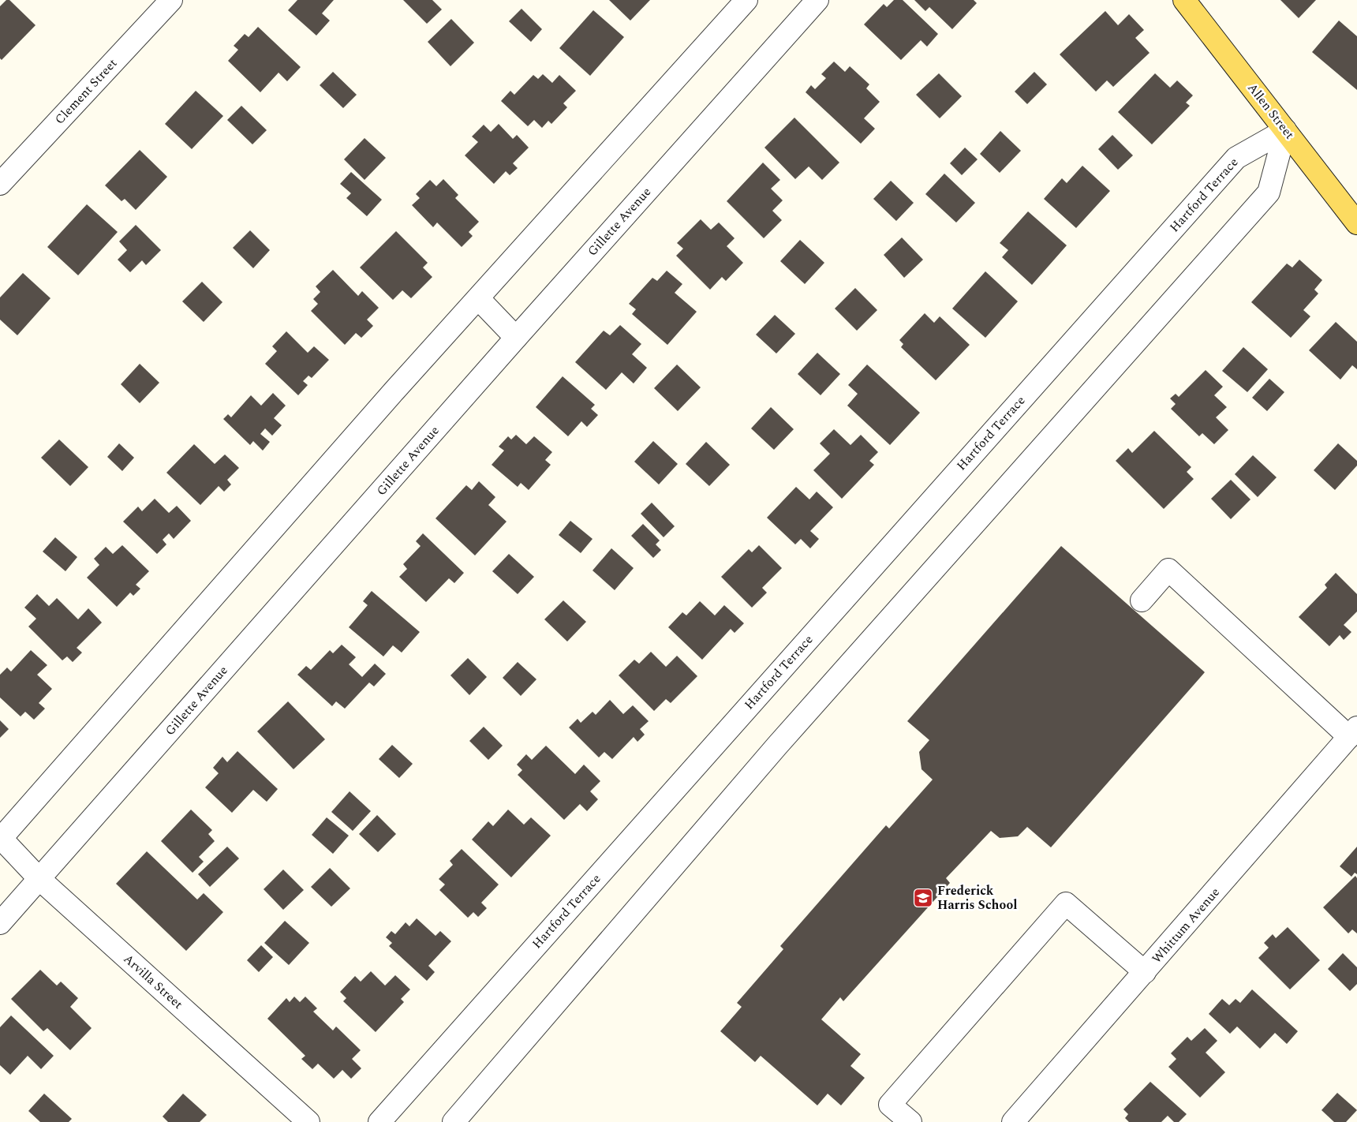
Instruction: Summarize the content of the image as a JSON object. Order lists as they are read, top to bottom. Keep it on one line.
{"streets":{"main road":["Allen Street"],"street":["Clement Street","Hartford Terrace","Gillette Avenue","Whittum Avenue","Arvilla Street"]},"crossings":[["Allen Street","Hartford Terrace"],["Gillette Avenue","Arvilla Street"]],"places":{"school or university":["Frederick Harris School"]}}
